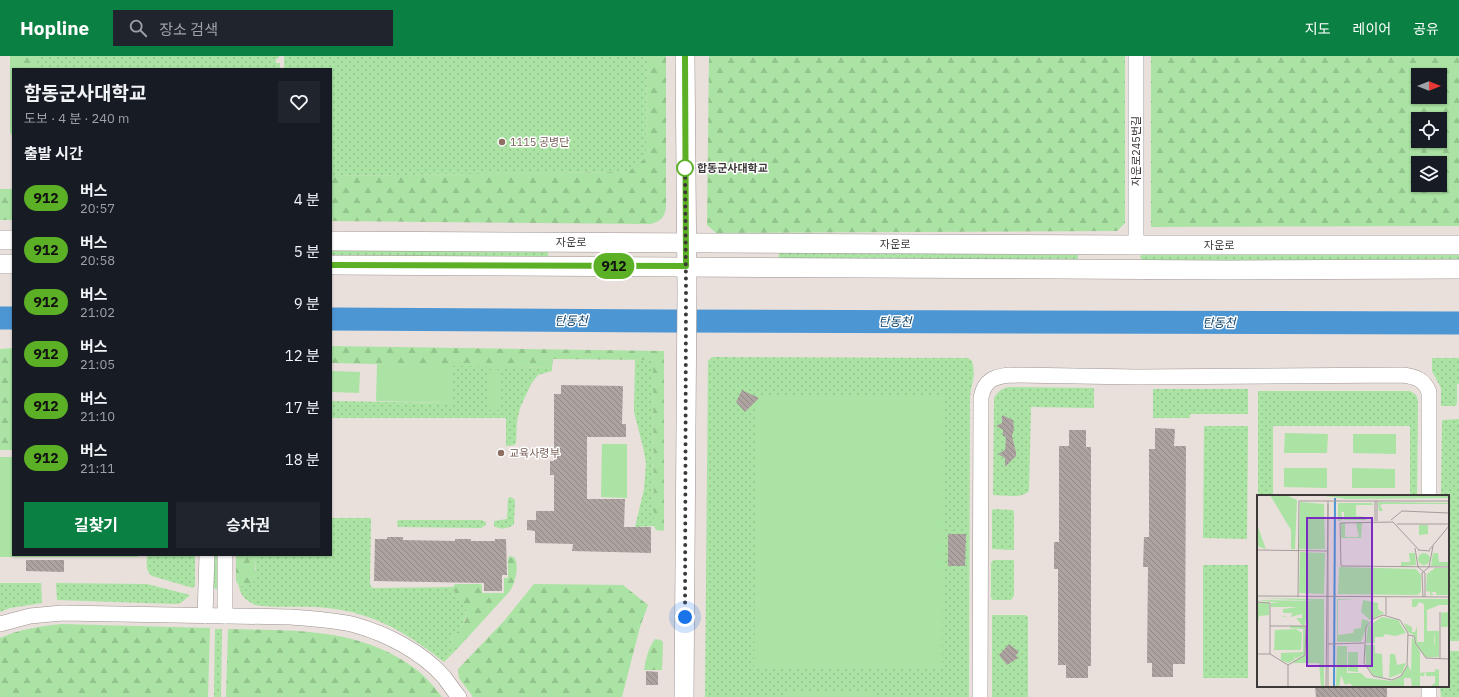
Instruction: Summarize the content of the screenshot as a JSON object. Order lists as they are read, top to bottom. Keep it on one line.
{"streets":{"street":["자운로245번길","자운로"]},"crossings":[["자운로245번길","자운로"]],"water":["탄동천"],"places":["1115 공병단","합동군사대학교","교육사령부"],"lines":["bus line 912"],"north":"right","page":{"header":"Hopline","search":"장소 검색","nav":["지도","레이어","공유"],"on_map":"912","heading":[["합동군사대학교","도보 · 4 분 · 240 m"],"출발 시간"],"list":[{"mark":"912","name":"버스","note":"20:57","value":"4 분"},{"mark":"912","name":"버스","note":"20:58","value":"5 분"},{"mark":"912","name":"버스","note":"21:02","value":"9 분"},{"mark":"912","name":"버스","note":"21:05","value":"12 분"},{"mark":"912","name":"버스","note":"21:10","value":"17 분"},{"mark":"912","name":"버스","note":"21:11","value":"18 분"}],"buttons":["길찾기","승차권"]}}
